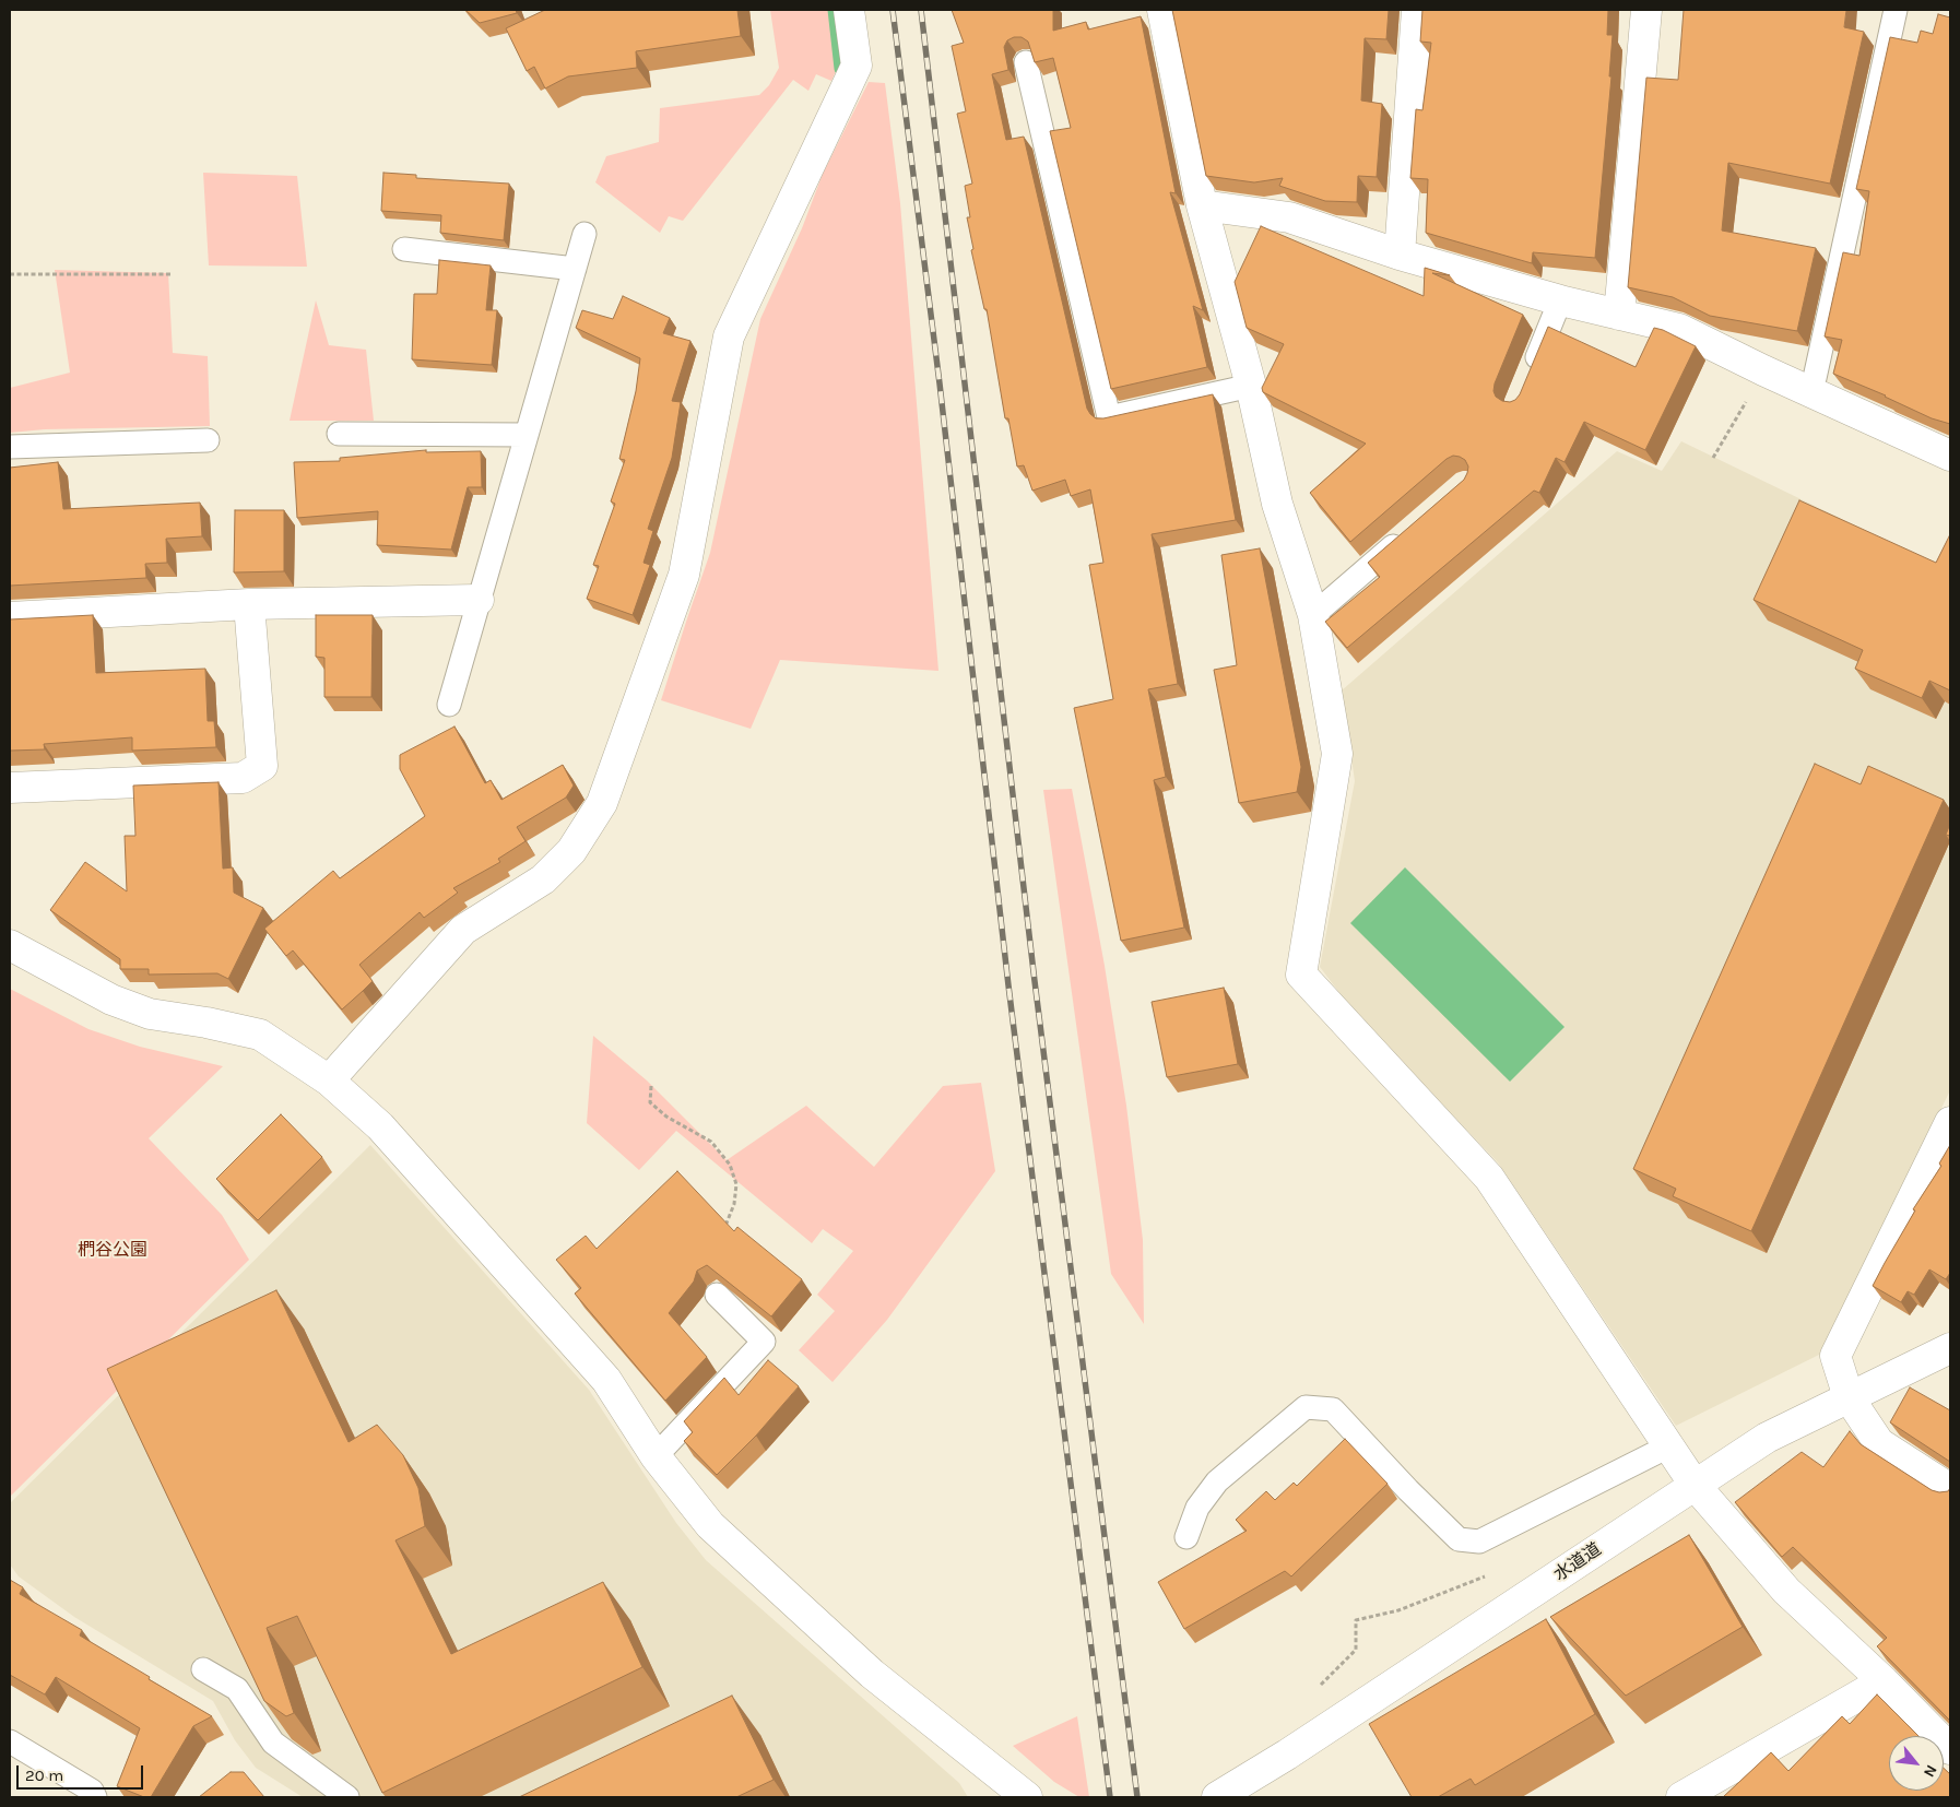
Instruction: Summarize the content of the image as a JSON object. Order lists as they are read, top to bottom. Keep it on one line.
{"streets":{"street":["水道道"]},"parks":["椚谷公園"],"scale_bar":"20 m","north":"bottom right"}
